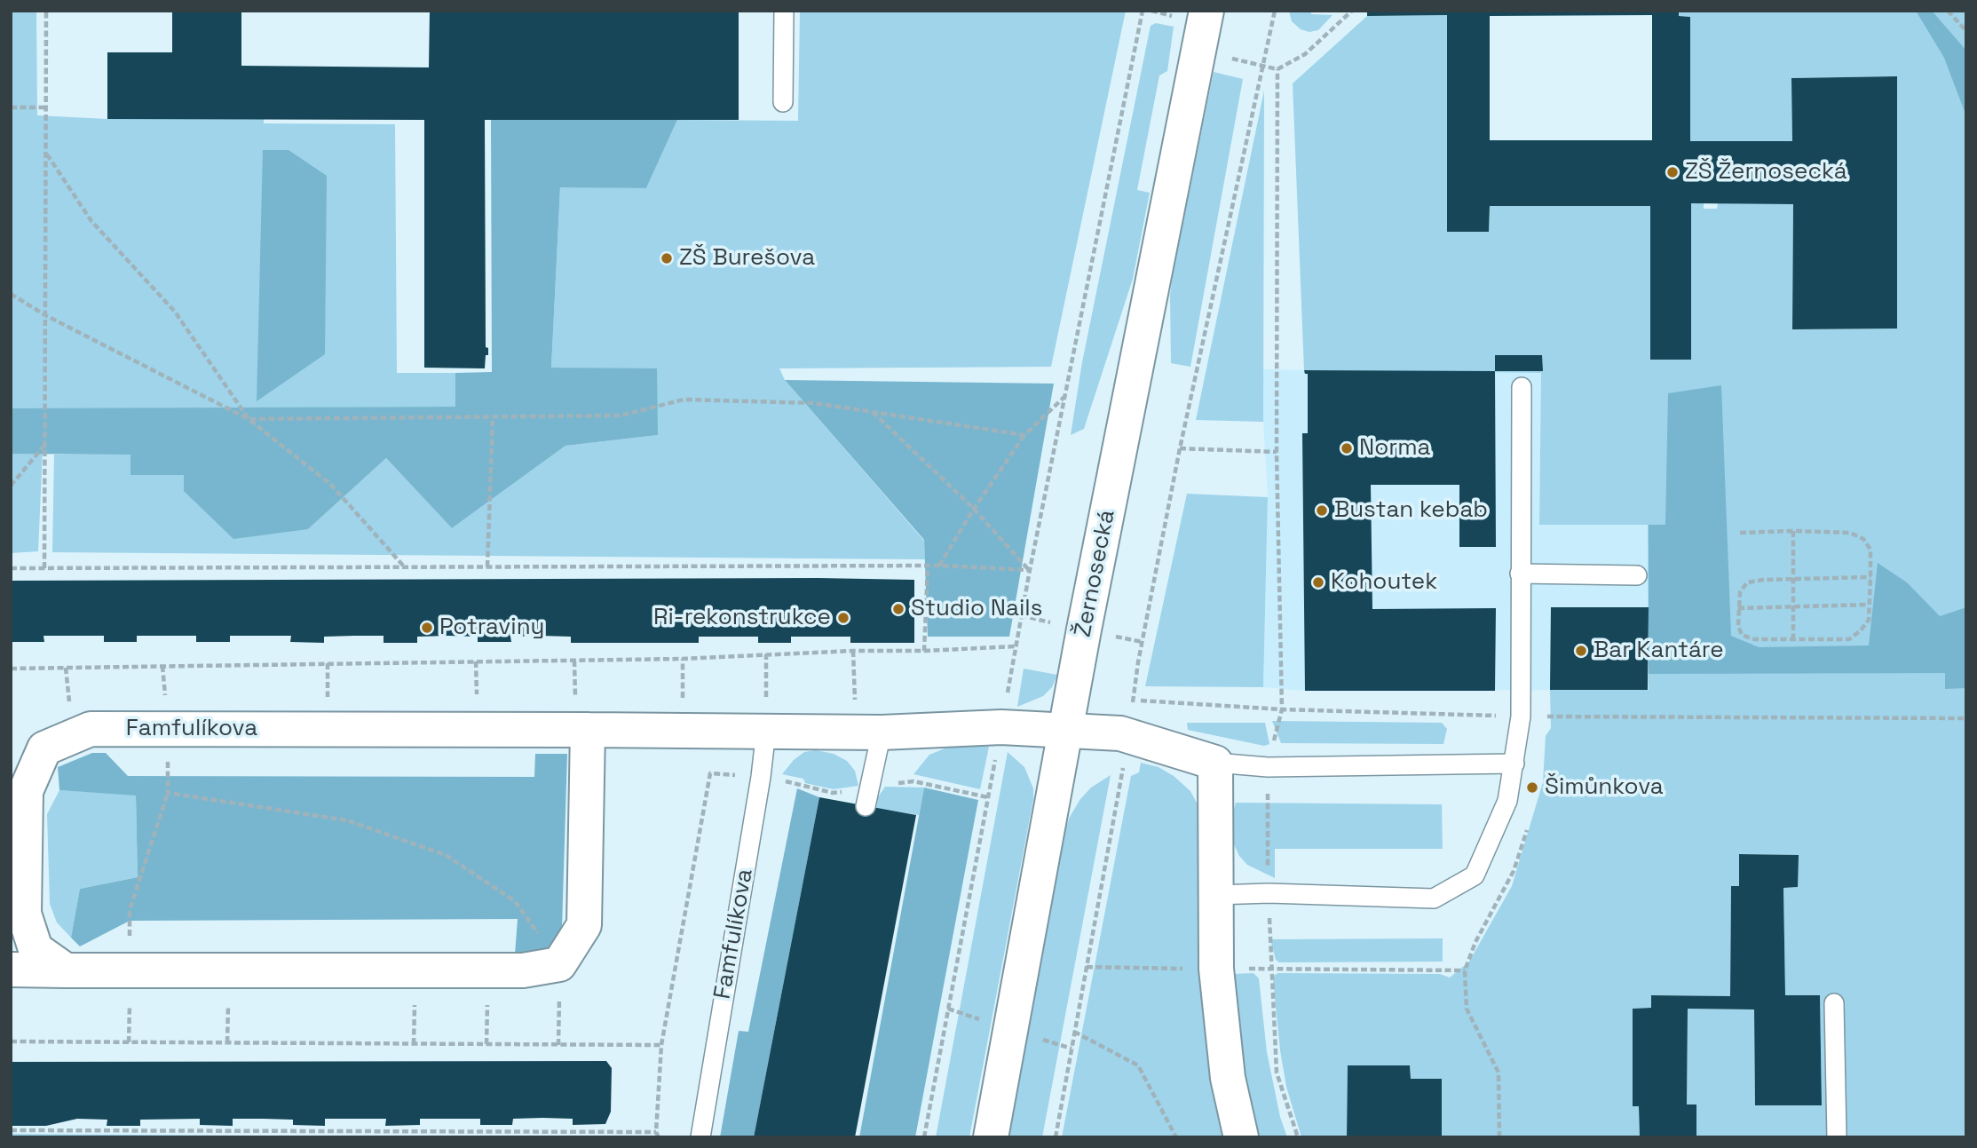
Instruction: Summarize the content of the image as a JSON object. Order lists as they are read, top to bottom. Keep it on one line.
{"streets":{"street":["Žernosecká","Famfulíkova"]},"crossings":[["Žernosecká","Famfulíkova"]],"places":["ZŠ Žernosecká","ZŠ Burešova","Norma","Bustan kebab","Kohoutek","Studio Nails","Ri-rekonstrukce","Potraviny","Bar Kantáre","Šimůnkova"]}
